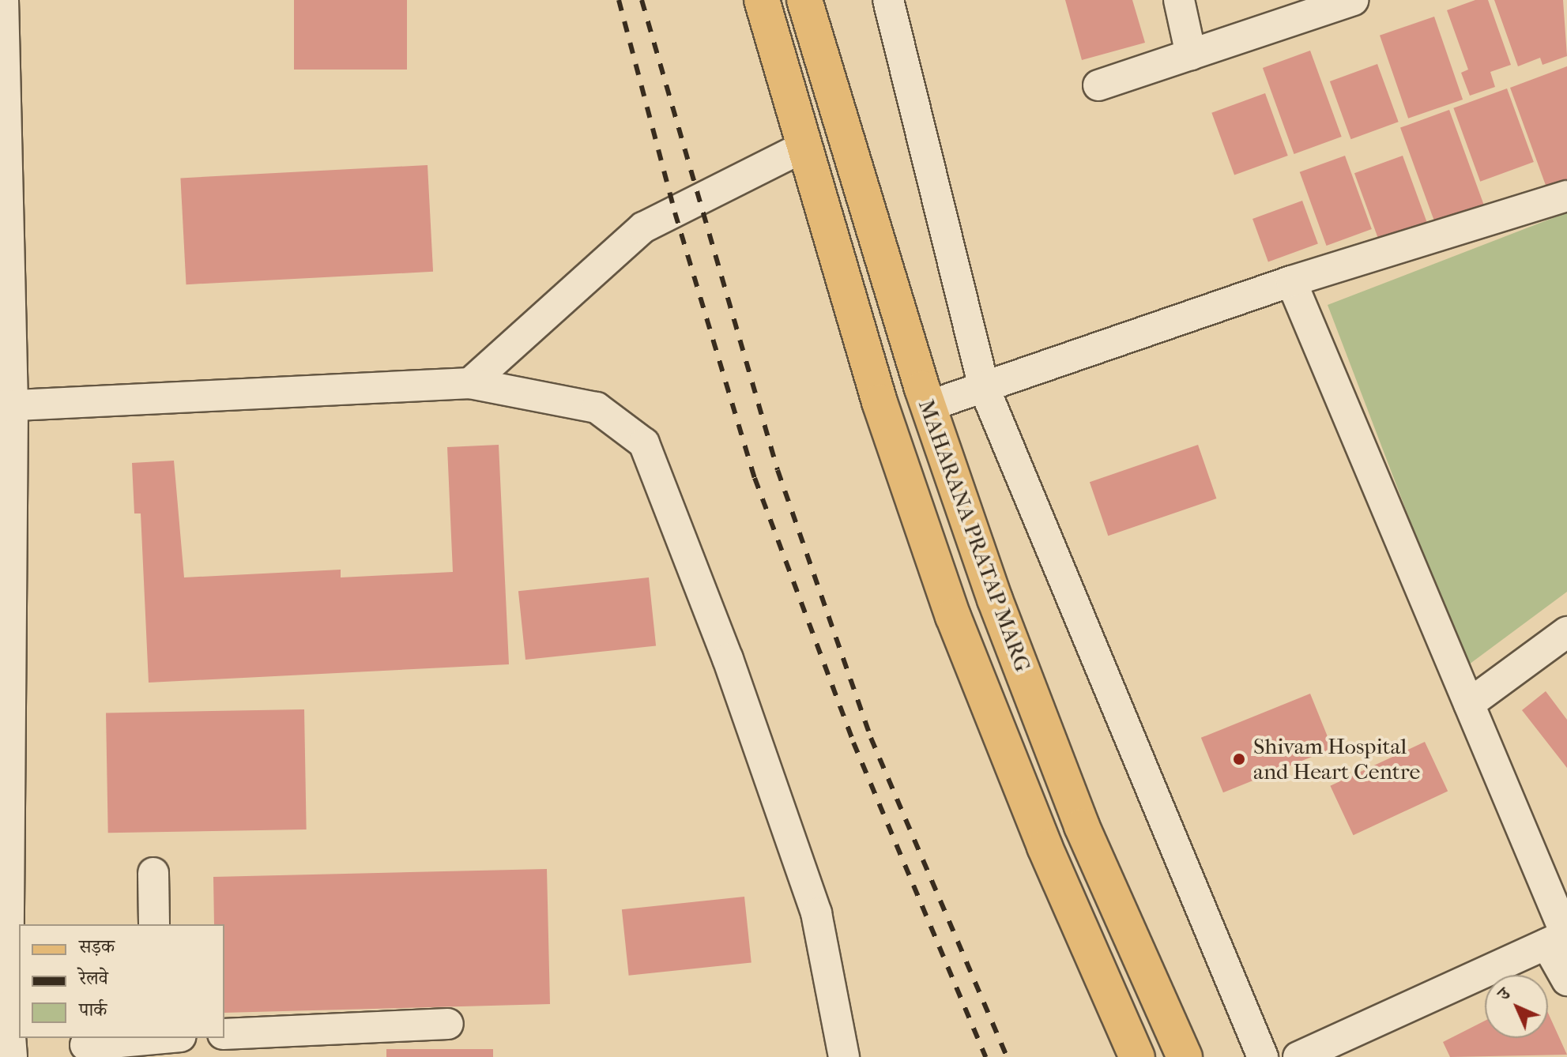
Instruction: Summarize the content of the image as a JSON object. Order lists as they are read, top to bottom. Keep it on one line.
{"streets":{"main road":["MAHARANA PRATAP MARG"]},"places":["Shivam Hospital and Heart Centre"],"legend":["सड़क","रेलवे","पार्क"],"north":"top left"}
